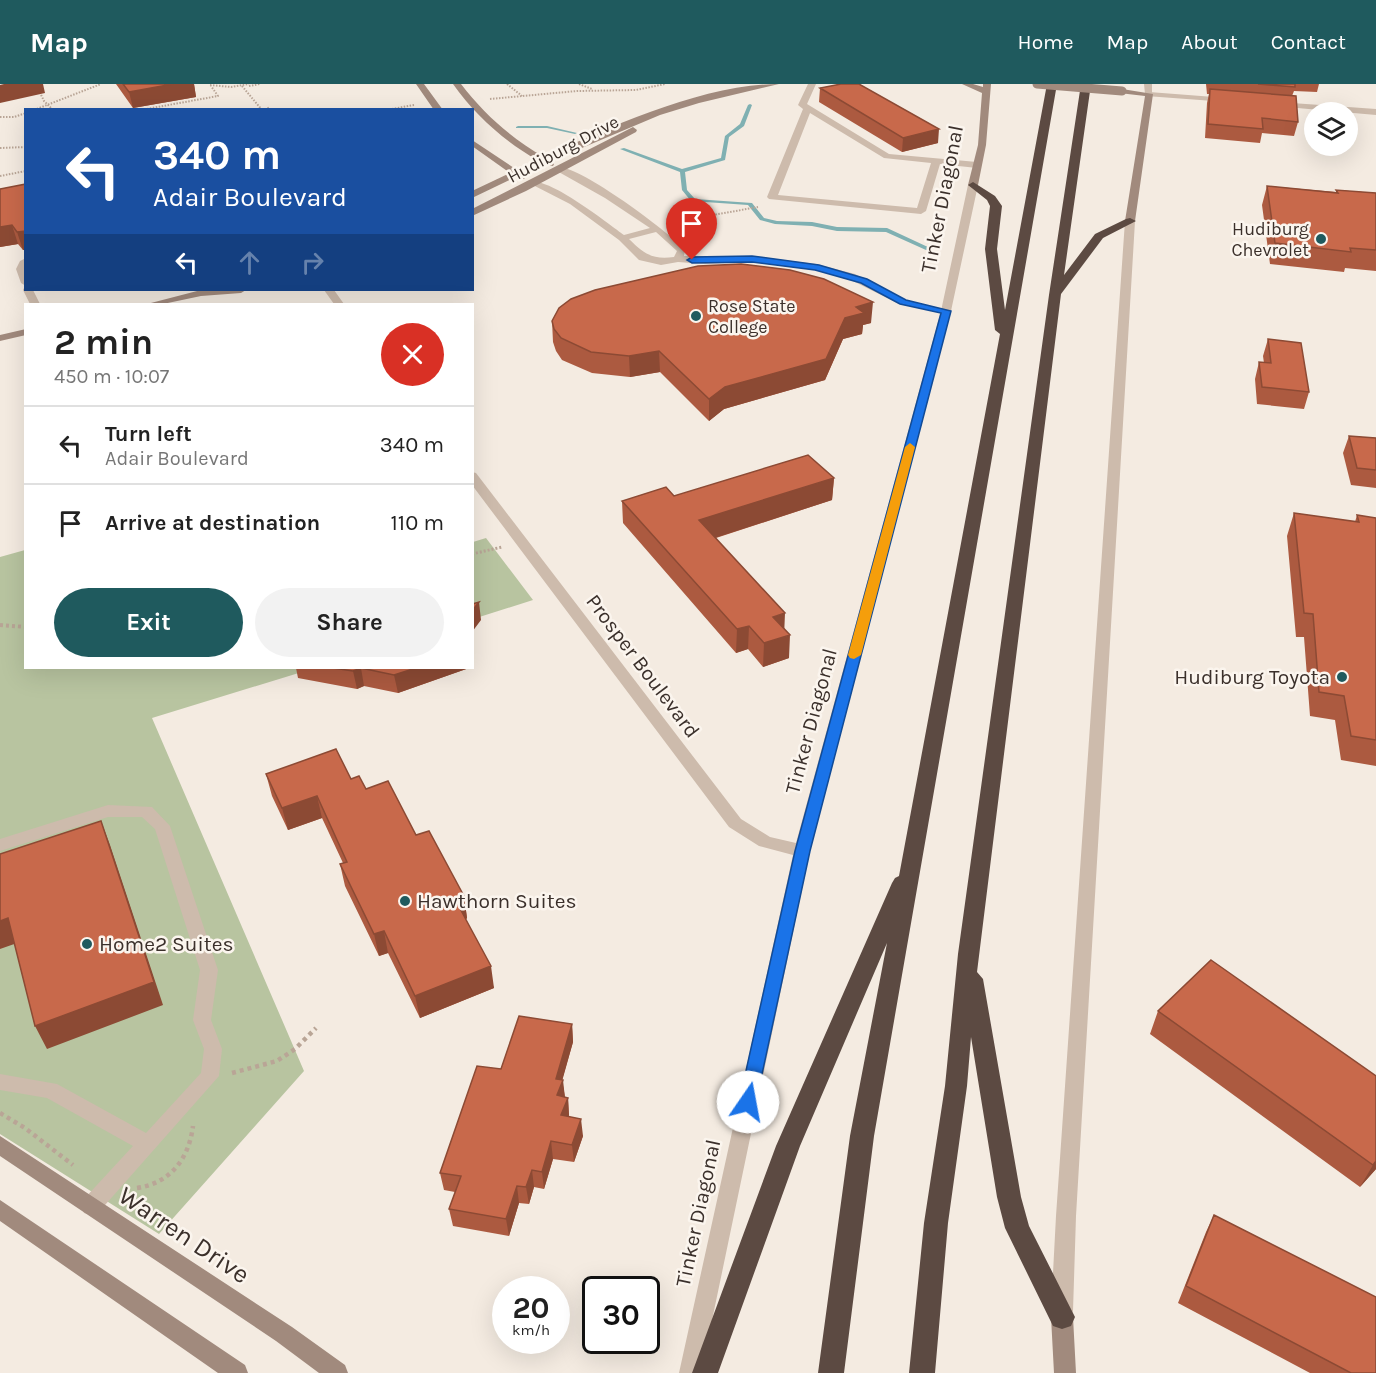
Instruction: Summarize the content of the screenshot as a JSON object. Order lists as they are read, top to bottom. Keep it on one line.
{"streets":{"street":["Hudiburg Drive","Tinker Diagonal","Prosper Boulevard","Warren Drive"]},"crossings":[["Tinker Diagonal","Prosper Boulevard"]],"places":["Hudiburg Chevrolet","Rose State College","Hudiburg Toyota","Hawthorn Suites","Home2 Suites"],"page":{"header":"Map","nav":["Home","Map","About","Contact"],"turn":["340 m","Adair Boulevard"],"heading":["2 min","450 m · 10:07"],"list":[{"name":"Turn left","note":"Adair Boulevard","value":"340 m"},{"name":"Arrive at destination","value":"110 m"}],"buttons":["Exit","Share"],"speed":"20 km/h","limit":"30"}}
